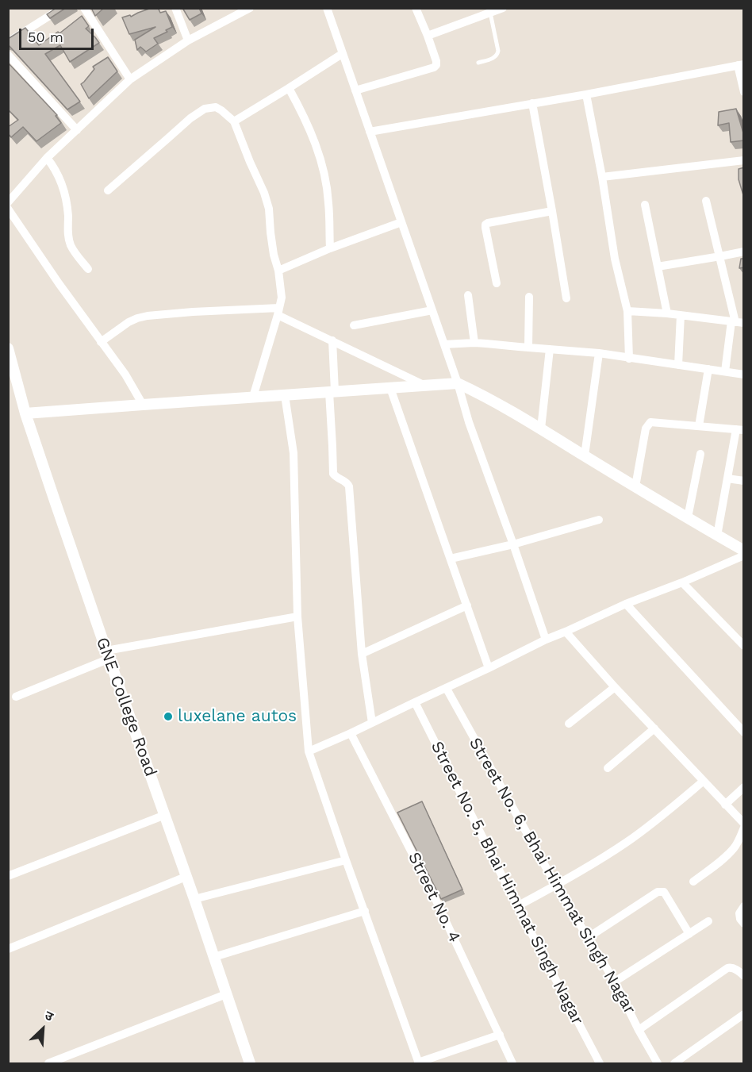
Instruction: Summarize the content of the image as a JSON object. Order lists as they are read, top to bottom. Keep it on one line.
{"streets":{"street":["GNE College Road","Street No. 6, Bhai Himmat Singh Nagar","Street No. 5, Bhai Himmat Singh Nagar","Street No. 4"]},"places":["luxelane autos"],"scale_bar":"50 m","north":"top right"}
